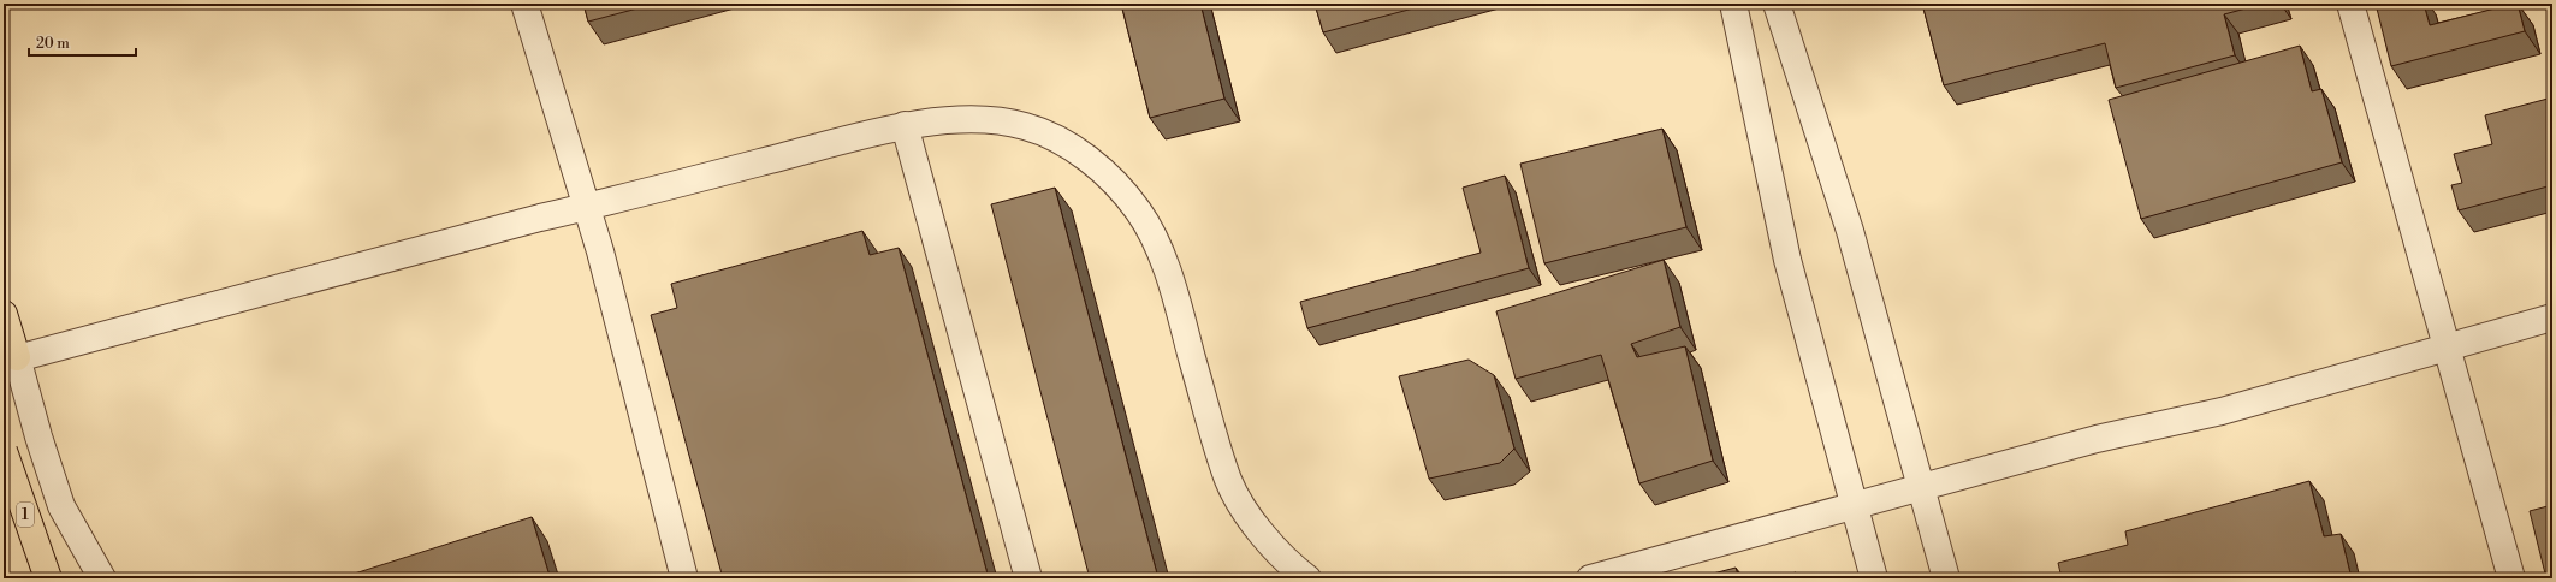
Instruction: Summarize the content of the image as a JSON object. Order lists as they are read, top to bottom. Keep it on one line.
{"streets":{"highway":["1"]},"scale_bar":"20 m"}
